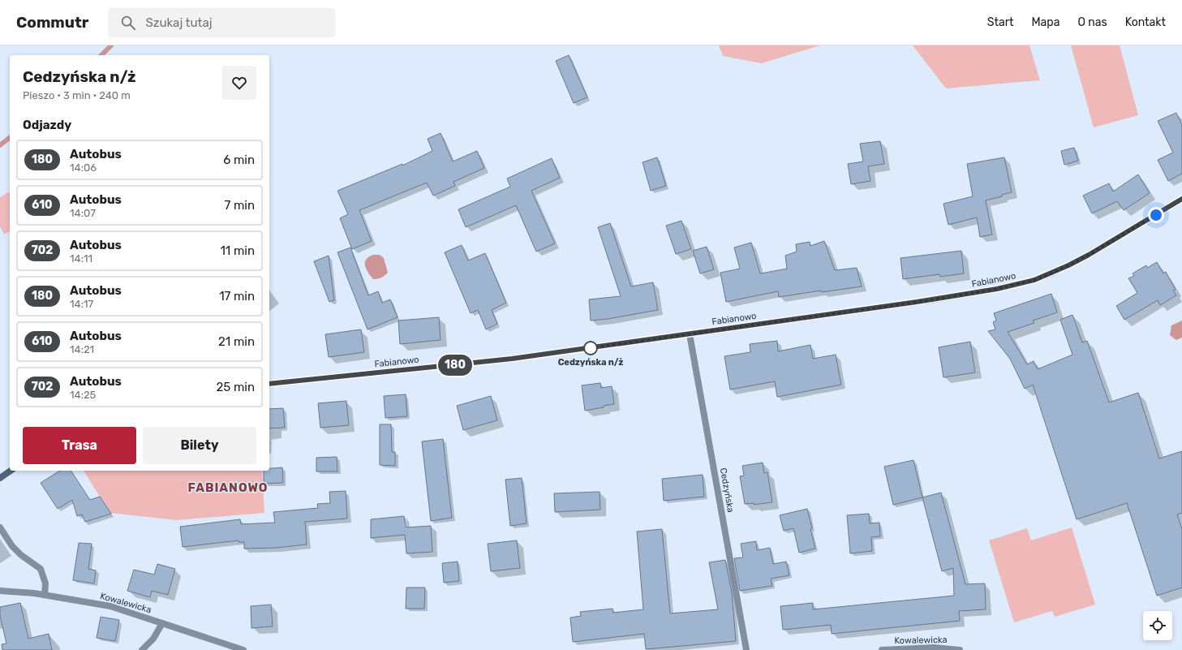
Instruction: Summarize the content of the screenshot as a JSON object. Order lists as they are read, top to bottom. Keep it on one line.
{"streets":{"street":["Fabianowo","Cedzyńska","Kowalewicka"]},"crossings":[["Fabianowo","Cedzyńska"]],"districts":["FABIANOWO"],"places":["Cedzyńska n/ż"],"lines":["bus line 180"],"page":{"header":"Commutr","search":"Szukaj tutaj","nav":["Start","Mapa","O nas","Kontakt"],"on_map":"180","heading":[["Cedzyńska n/ż","Pieszo · 3 min · 240 m"],"Odjazdy"],"list":[{"mark":"180","name":"Autobus","note":"14:06","value":"6 min"},{"mark":"610","name":"Autobus","note":"14:07","value":"7 min"},{"mark":"702","name":"Autobus","note":"14:11","value":"11 min"},{"mark":"180","name":"Autobus","note":"14:17","value":"17 min"},{"mark":"610","name":"Autobus","note":"14:21","value":"21 min"},{"mark":"702","name":"Autobus","note":"14:25","value":"25 min"}],"buttons":["Trasa","Bilety"]}}
